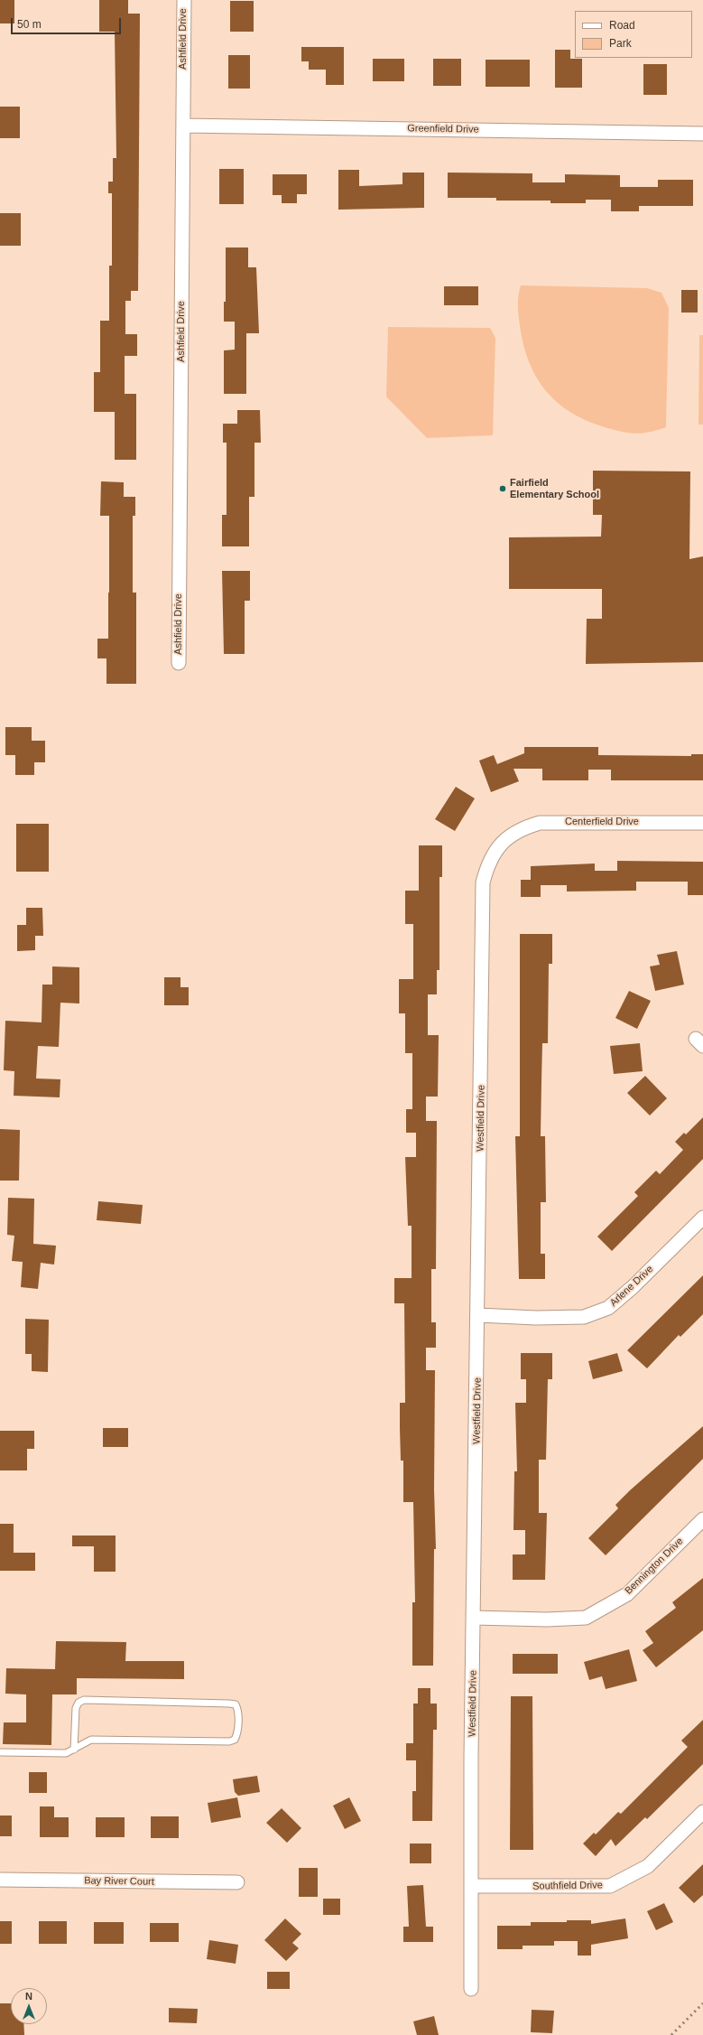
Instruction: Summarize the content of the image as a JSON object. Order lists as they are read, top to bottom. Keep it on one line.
{"streets":{"street":["Ashfield Drive","Greenfield Drive","Centerfield Drive","Westfield Drive","Arlene Drive","Bennington Drive","Bay River Court","Southfield Drive"]},"crossings":[["Ashfield Drive","Greenfield Drive"],["Centerfield Drive","Westfield Drive"],["Westfield Drive","Arlene Drive"],["Westfield Drive","Bennington Drive"],["Westfield Drive","Southfield Drive"]],"places":["Fairfield Elementary School"],"legend":["Road","Park"],"scale_bar":"50 m","north":"top"}
